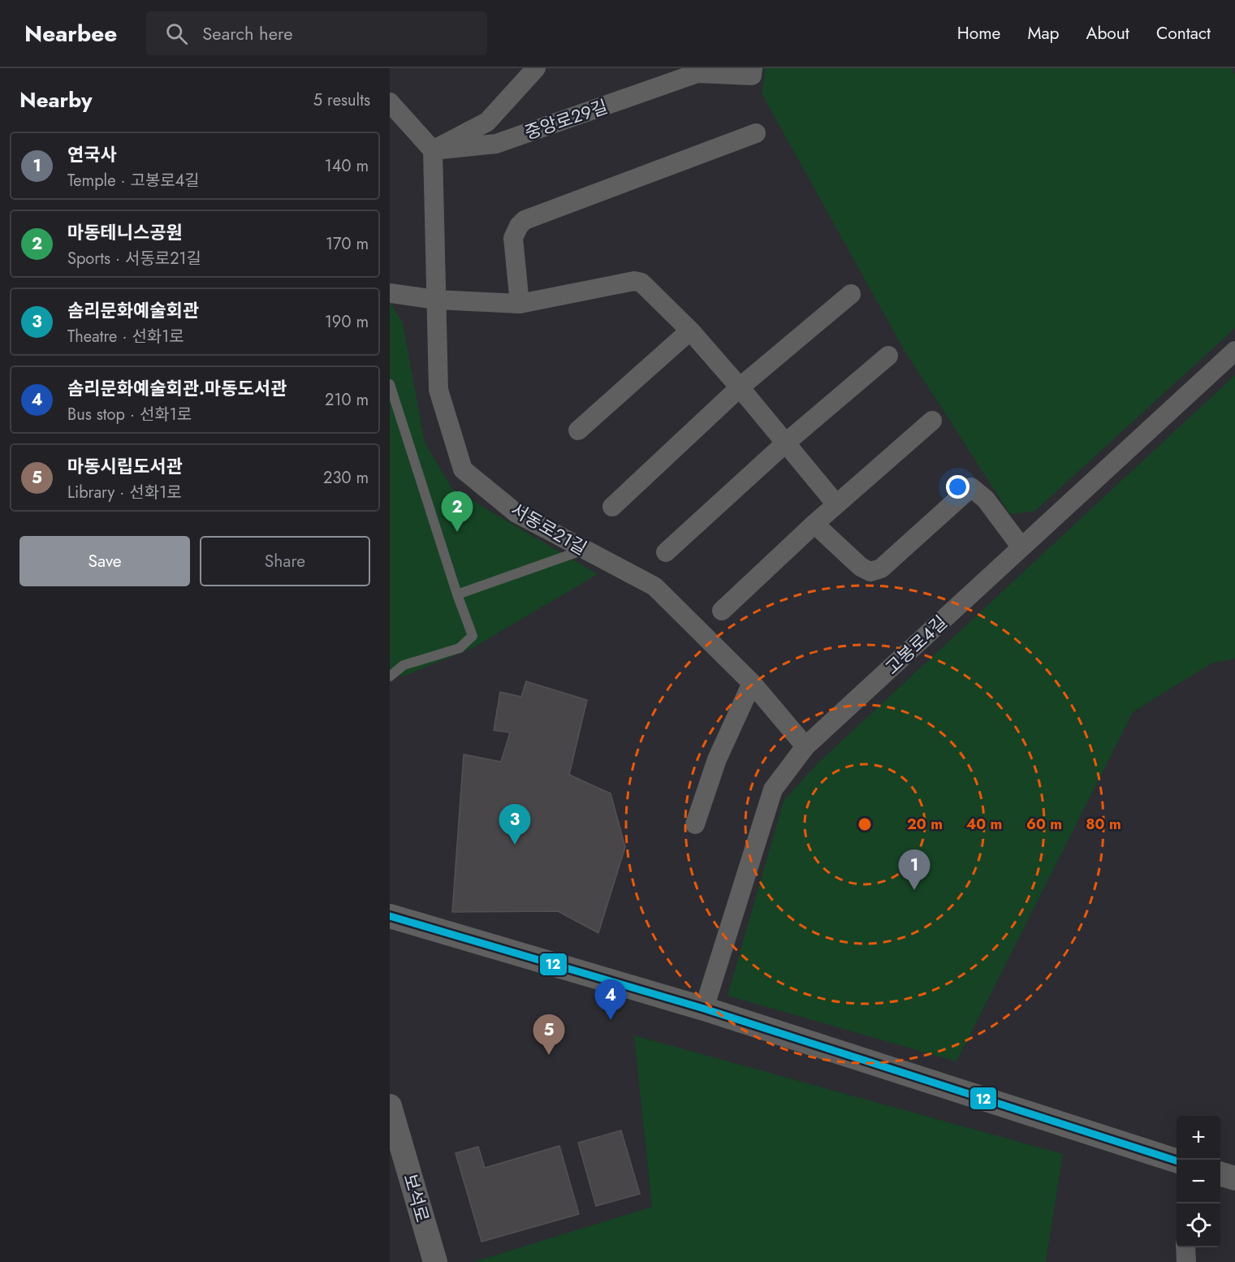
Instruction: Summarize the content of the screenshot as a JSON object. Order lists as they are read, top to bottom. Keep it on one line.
{"streets":{"street":["중앙로29길","서동로21길","고봉로4길","보석로"]},"crossings":[["중앙로29길","서동로21길"],["서동로21길","고봉로4길"]],"lines":["transit line 12"],"page":{"header":"Nearbee","search":"Search here","nav":["Home","Map","About","Contact"],"heading":["Nearby","5 results"],"list":[{"mark":"1","name":"연국사","note":"Temple · 고봉로4길","value":"140 m"},{"mark":"2","name":"마동테니스공원","note":"Sports · 서동로21길","value":"170 m"},{"mark":"3","name":"솜리문화예술회관","note":"Theatre · 선화1로","value":"190 m"},{"mark":"4","name":"솜리문화예술회관.마동도서관","note":"Bus stop · 선화1로","value":"210 m"},{"mark":"5","name":"마동시립도서관","note":"Library · 선화1로","value":"230 m"}],"pins":["2","3","1","4","5"],"buttons":["Save","Share"],"map_buttons":["+","−"]},"rings":["20 m","40 m","60 m","80 m"]}
